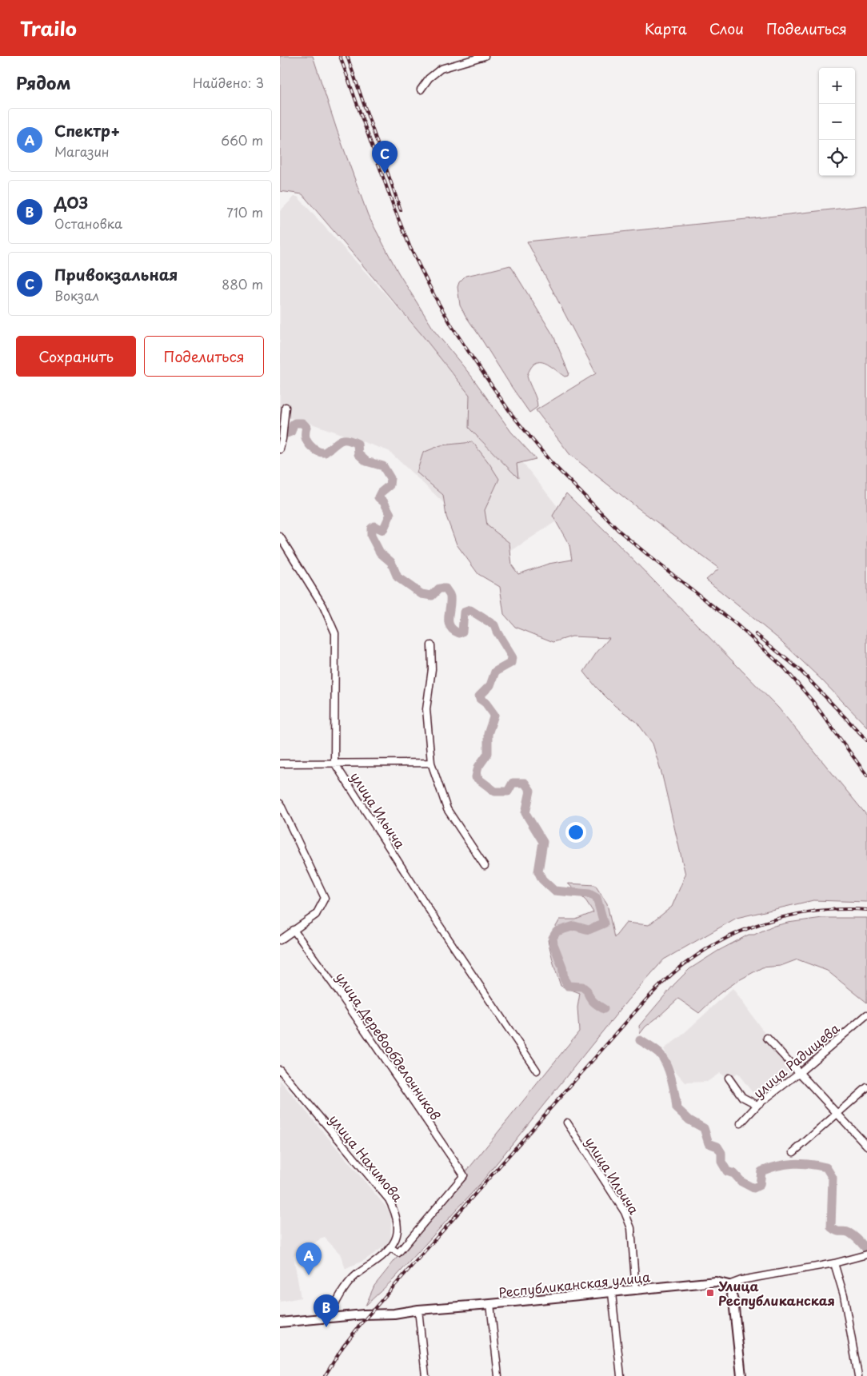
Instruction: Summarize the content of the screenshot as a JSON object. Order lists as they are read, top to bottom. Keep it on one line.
{"streets":{"main road":["Республиканская улица"],"street":["улица Ильича","улица Деревообделочников","улица Радищева","улица Нахимова"]},"crossings":[["улица Ильича","Республиканская улица"],["улица Деревообделочников","улица Нахимова"],["улица Нахимова","Республиканская улица"]],"places":{"transit":["Улица Республиканская"]},"page":{"header":"Trailo","nav":["Карта","Слои","Поделиться"],"heading":["Рядом","Найдено: 3"],"map_buttons":["+","−"],"list":[{"mark":"A","name":"Спектр+","note":"Магазин","value":"660 m"},{"mark":"B","name":"ДОЗ","note":"Остановка","value":"710 m"},{"mark":"C","name":"Привокзальная","note":"Вокзал","value":"880 m"}],"pins":["C","A","B"],"buttons":["Сохранить","Поделиться"]}}
